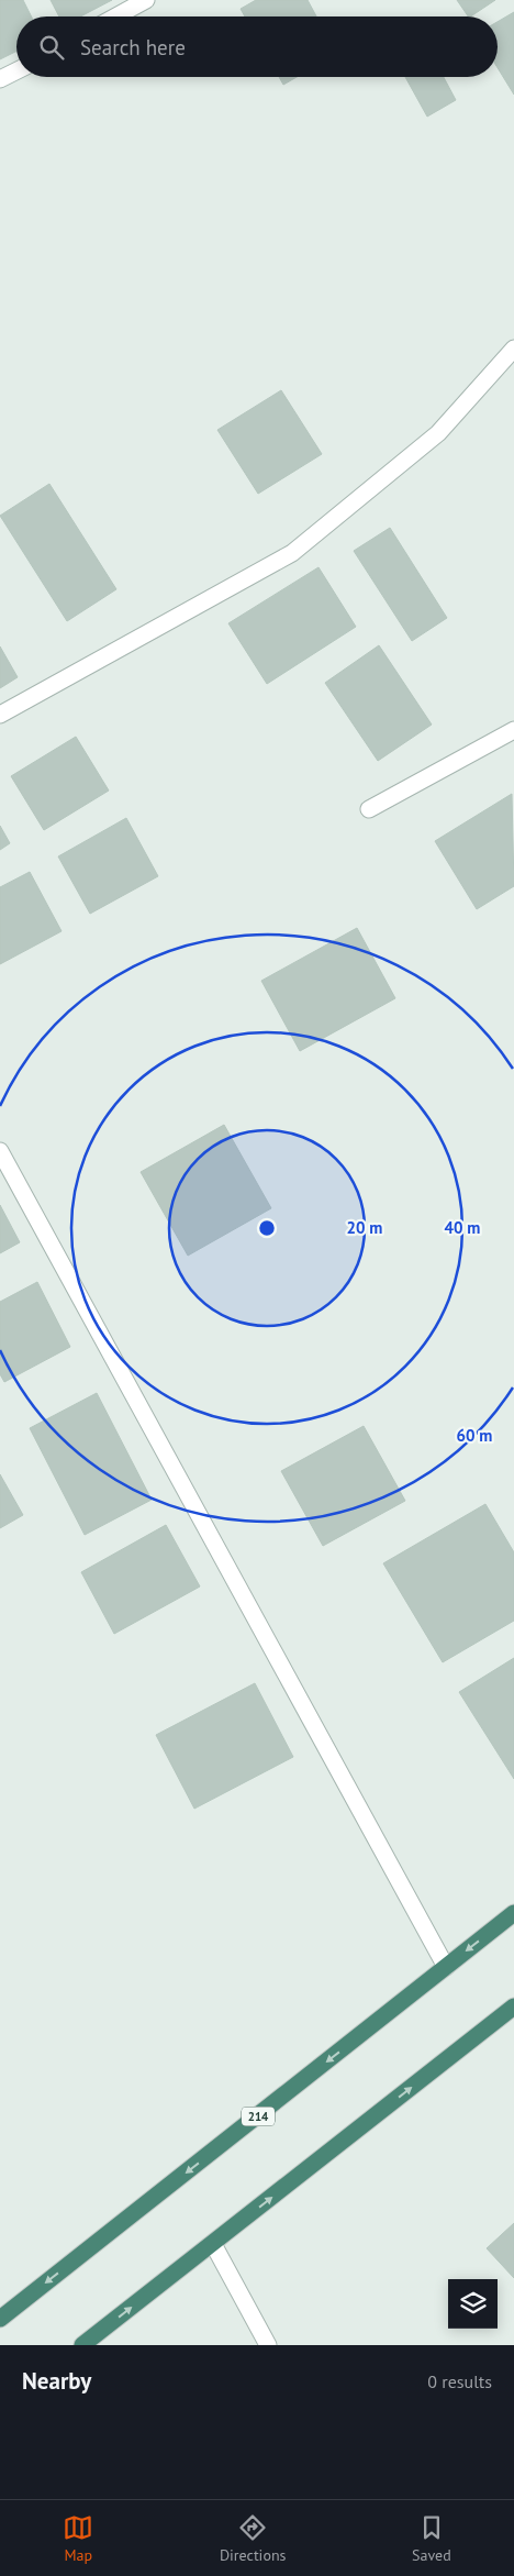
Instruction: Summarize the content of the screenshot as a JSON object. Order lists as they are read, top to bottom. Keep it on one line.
{"streets":{"highway":["214"]},"page":{"search":"Search here","heading":["Nearby","0 results"],"nav":["Map","Directions","Saved"]},"rings":["20 m","40 m","60 m"]}
